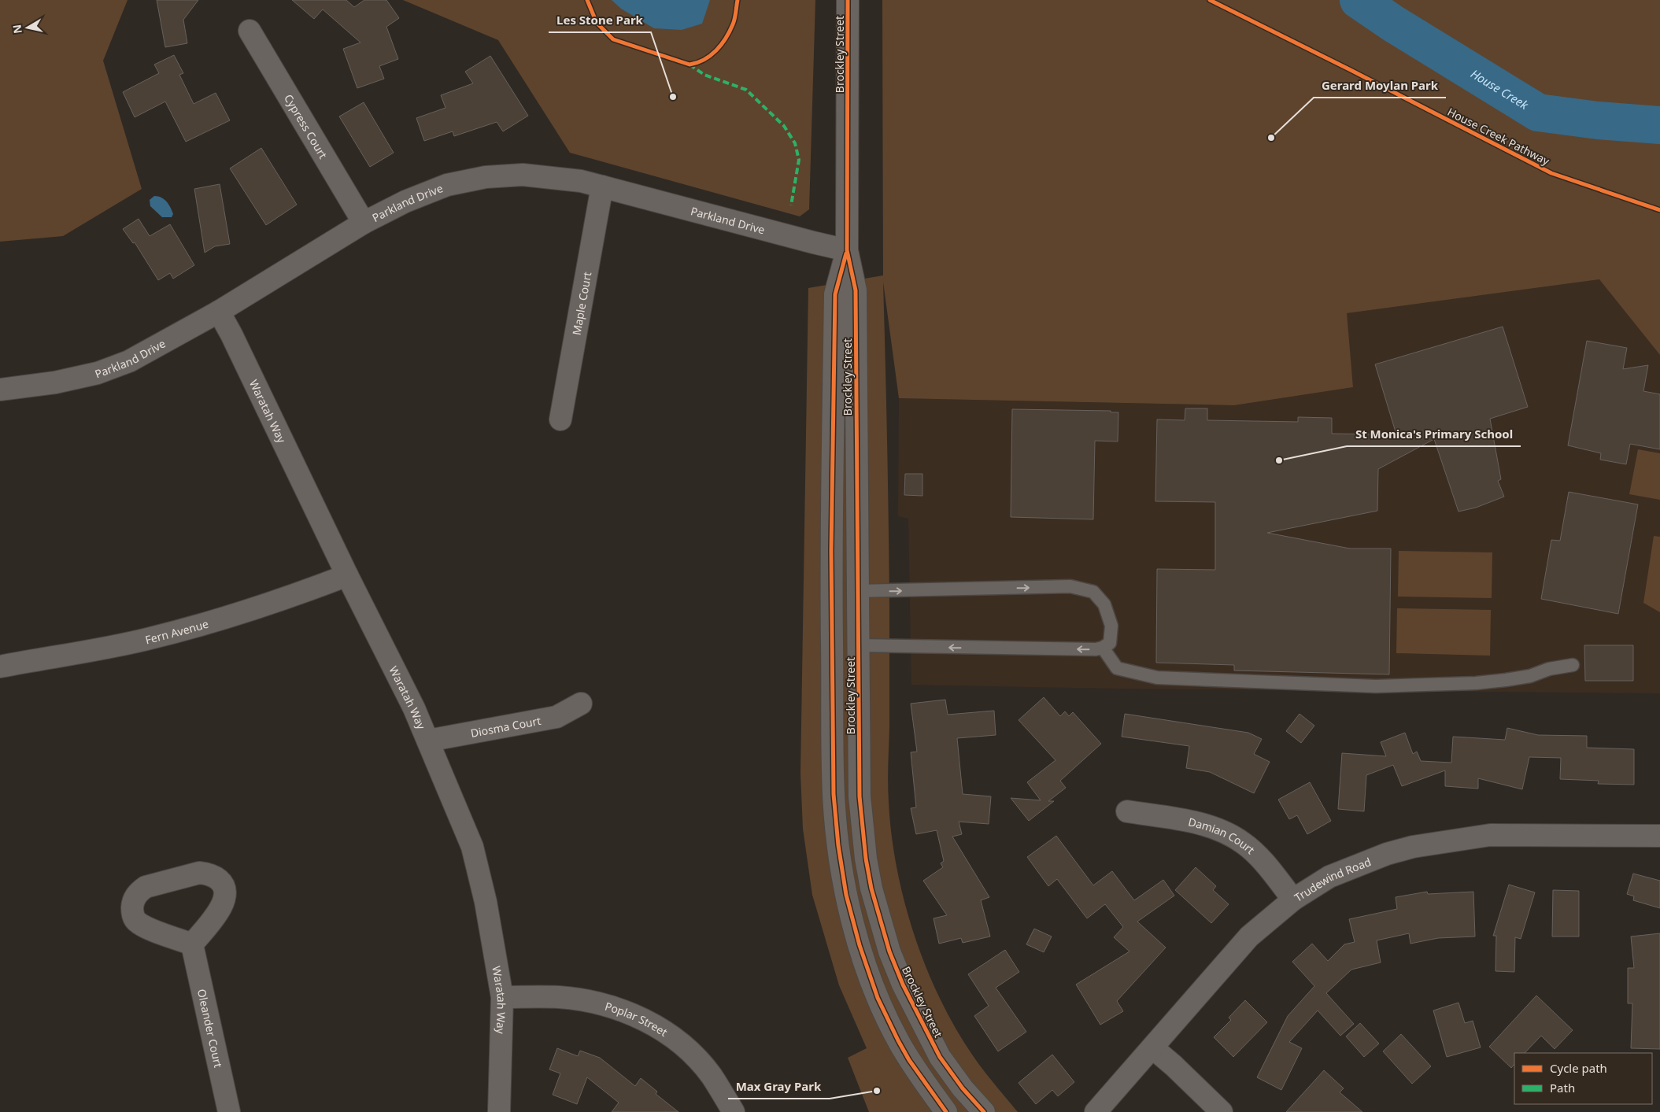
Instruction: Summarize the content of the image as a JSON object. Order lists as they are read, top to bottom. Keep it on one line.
{"streets":{"street":["Brockley Street","Cypress Court","Parkland Drive","Maple Court","Waratah Way","Fern Avenue","Diosma Court","Damian Court","Trudewind Road","Poplar Street","Oleander Court"],"cycle path":["House Creek Pathway"]},"crossings":[["Brockley Street","Parkland Drive"],["Cypress Court","Parkland Drive"],["Parkland Drive","Maple Court"],["Parkland Drive","Waratah Way"],["Waratah Way","Fern Avenue"],["Waratah Way","Diosma Court"],["Waratah Way","Poplar Street"],["Damian Court","Trudewind Road"]],"water":["House Creek"],"places":["Les Stone Park","Gerard Moylan Park","St Monica's Primary School","Max Gray Park"],"legend":["Cycle path","Path"],"north":"left"}
